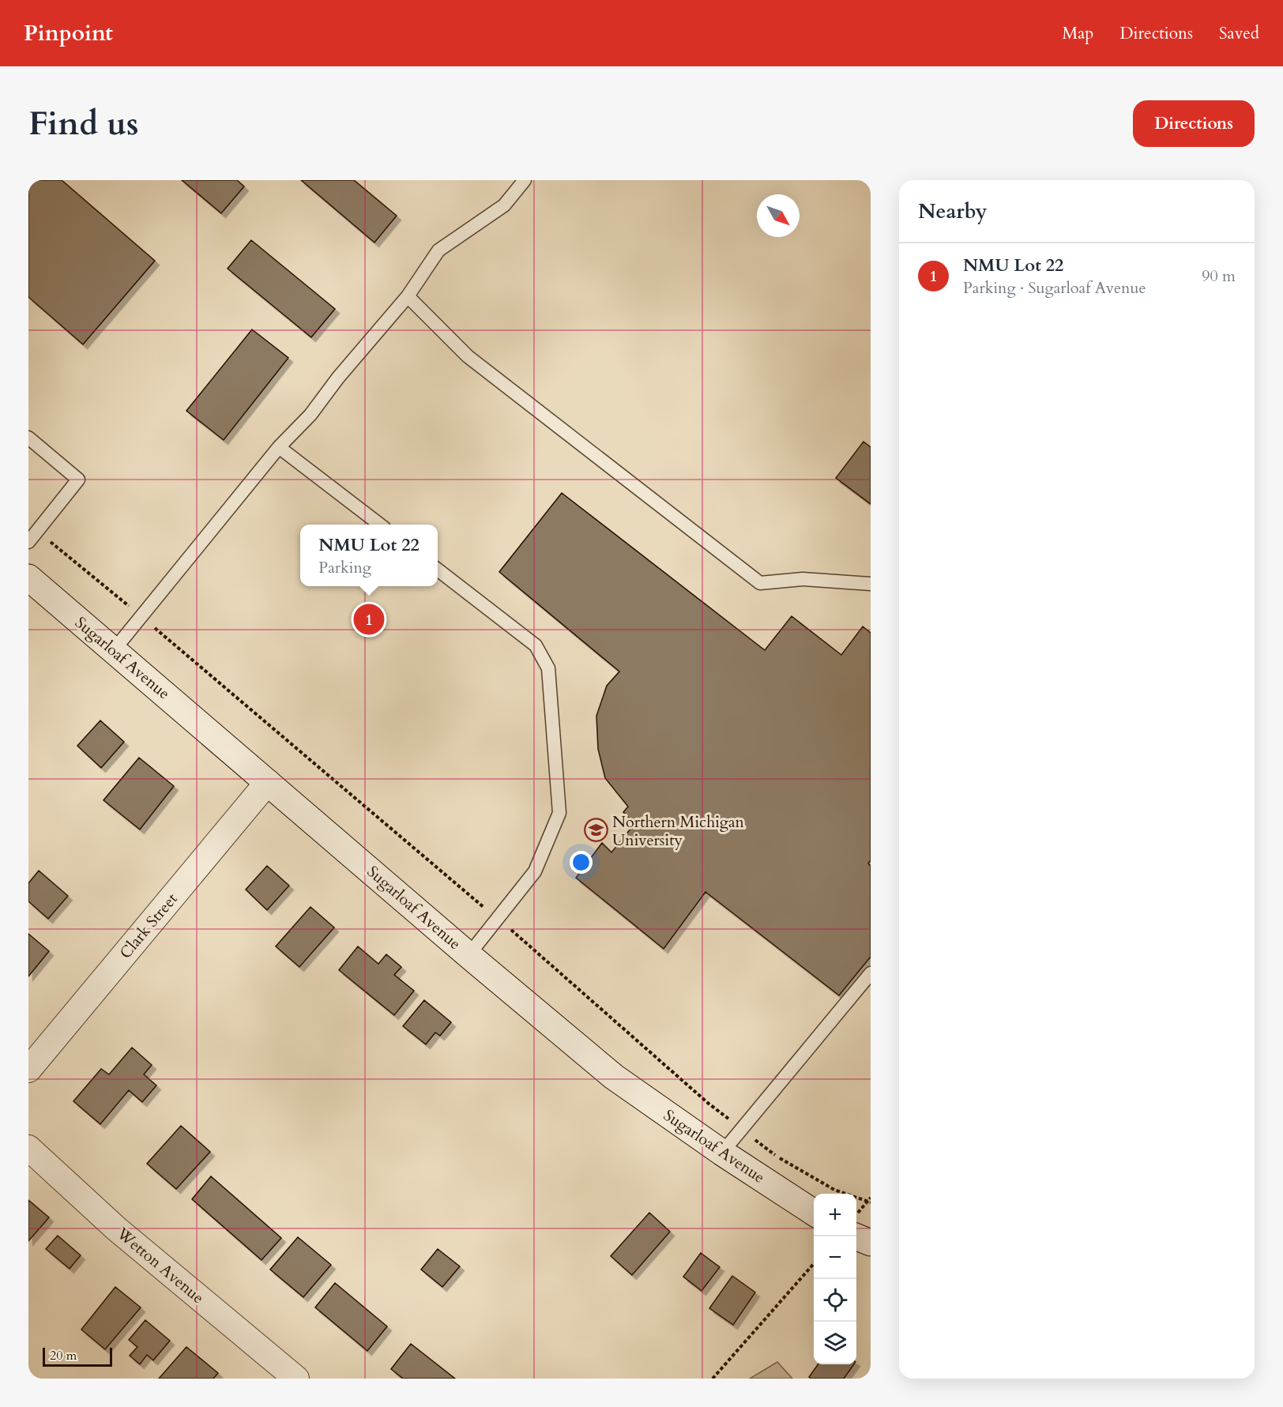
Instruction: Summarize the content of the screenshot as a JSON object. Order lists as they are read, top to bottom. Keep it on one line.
{"streets":{"main road":["Sugarloaf Avenue"],"street":["Clark Street","Wetton Avenue"]},"crossings":[["Sugarloaf Avenue","Clark Street"]],"places":{"school or university":["Northern Michigan University"]},"scale_bar":"20 m","north":"bottom right","page":{"header":"Pinpoint","nav":["Map","Directions","Saved"],"buttons":"Directions","title":"Find us","heading":"Nearby","list":[{"mark":"1","name":"NMU Lot 22","note":"Parking · Sugarloaf Avenue","value":"90 m"}],"popup":["NMU Lot 22","Parking"],"pins":"1","map_buttons":["+","−"],"scale":"20 m"}}
